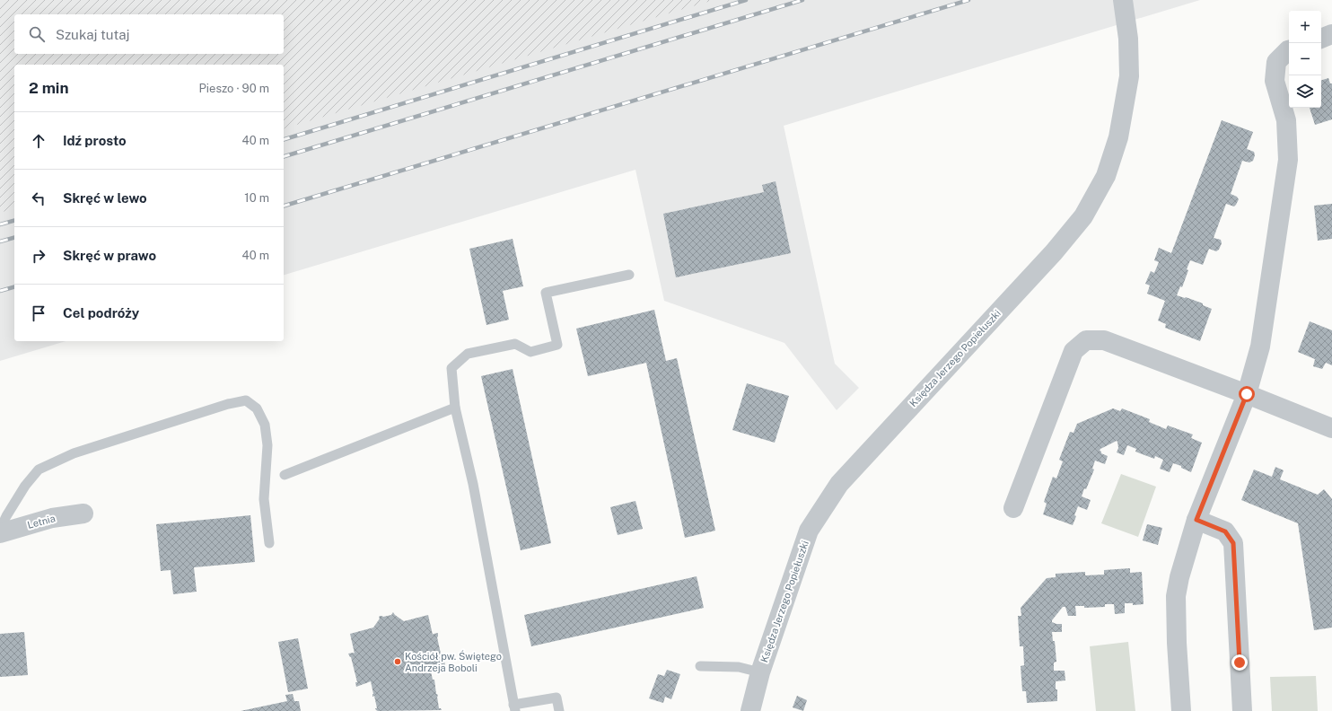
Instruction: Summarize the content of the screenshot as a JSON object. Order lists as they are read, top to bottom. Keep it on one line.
{"streets":{"street":["Księdza Jerzego Popiełuszki","Letnia"]},"places":["Kościół pw. Świętego Andrzeja Boboli"],"page":{"map_buttons":["+","−"],"search":"Szukaj tutaj","heading":["2 min","Pieszo · 90 m"],"list":[["Idź prosto","40 m"],["Skręć w lewo","10 m"],["Skręć w prawo","40 m"],"Cel podróży"]}}
